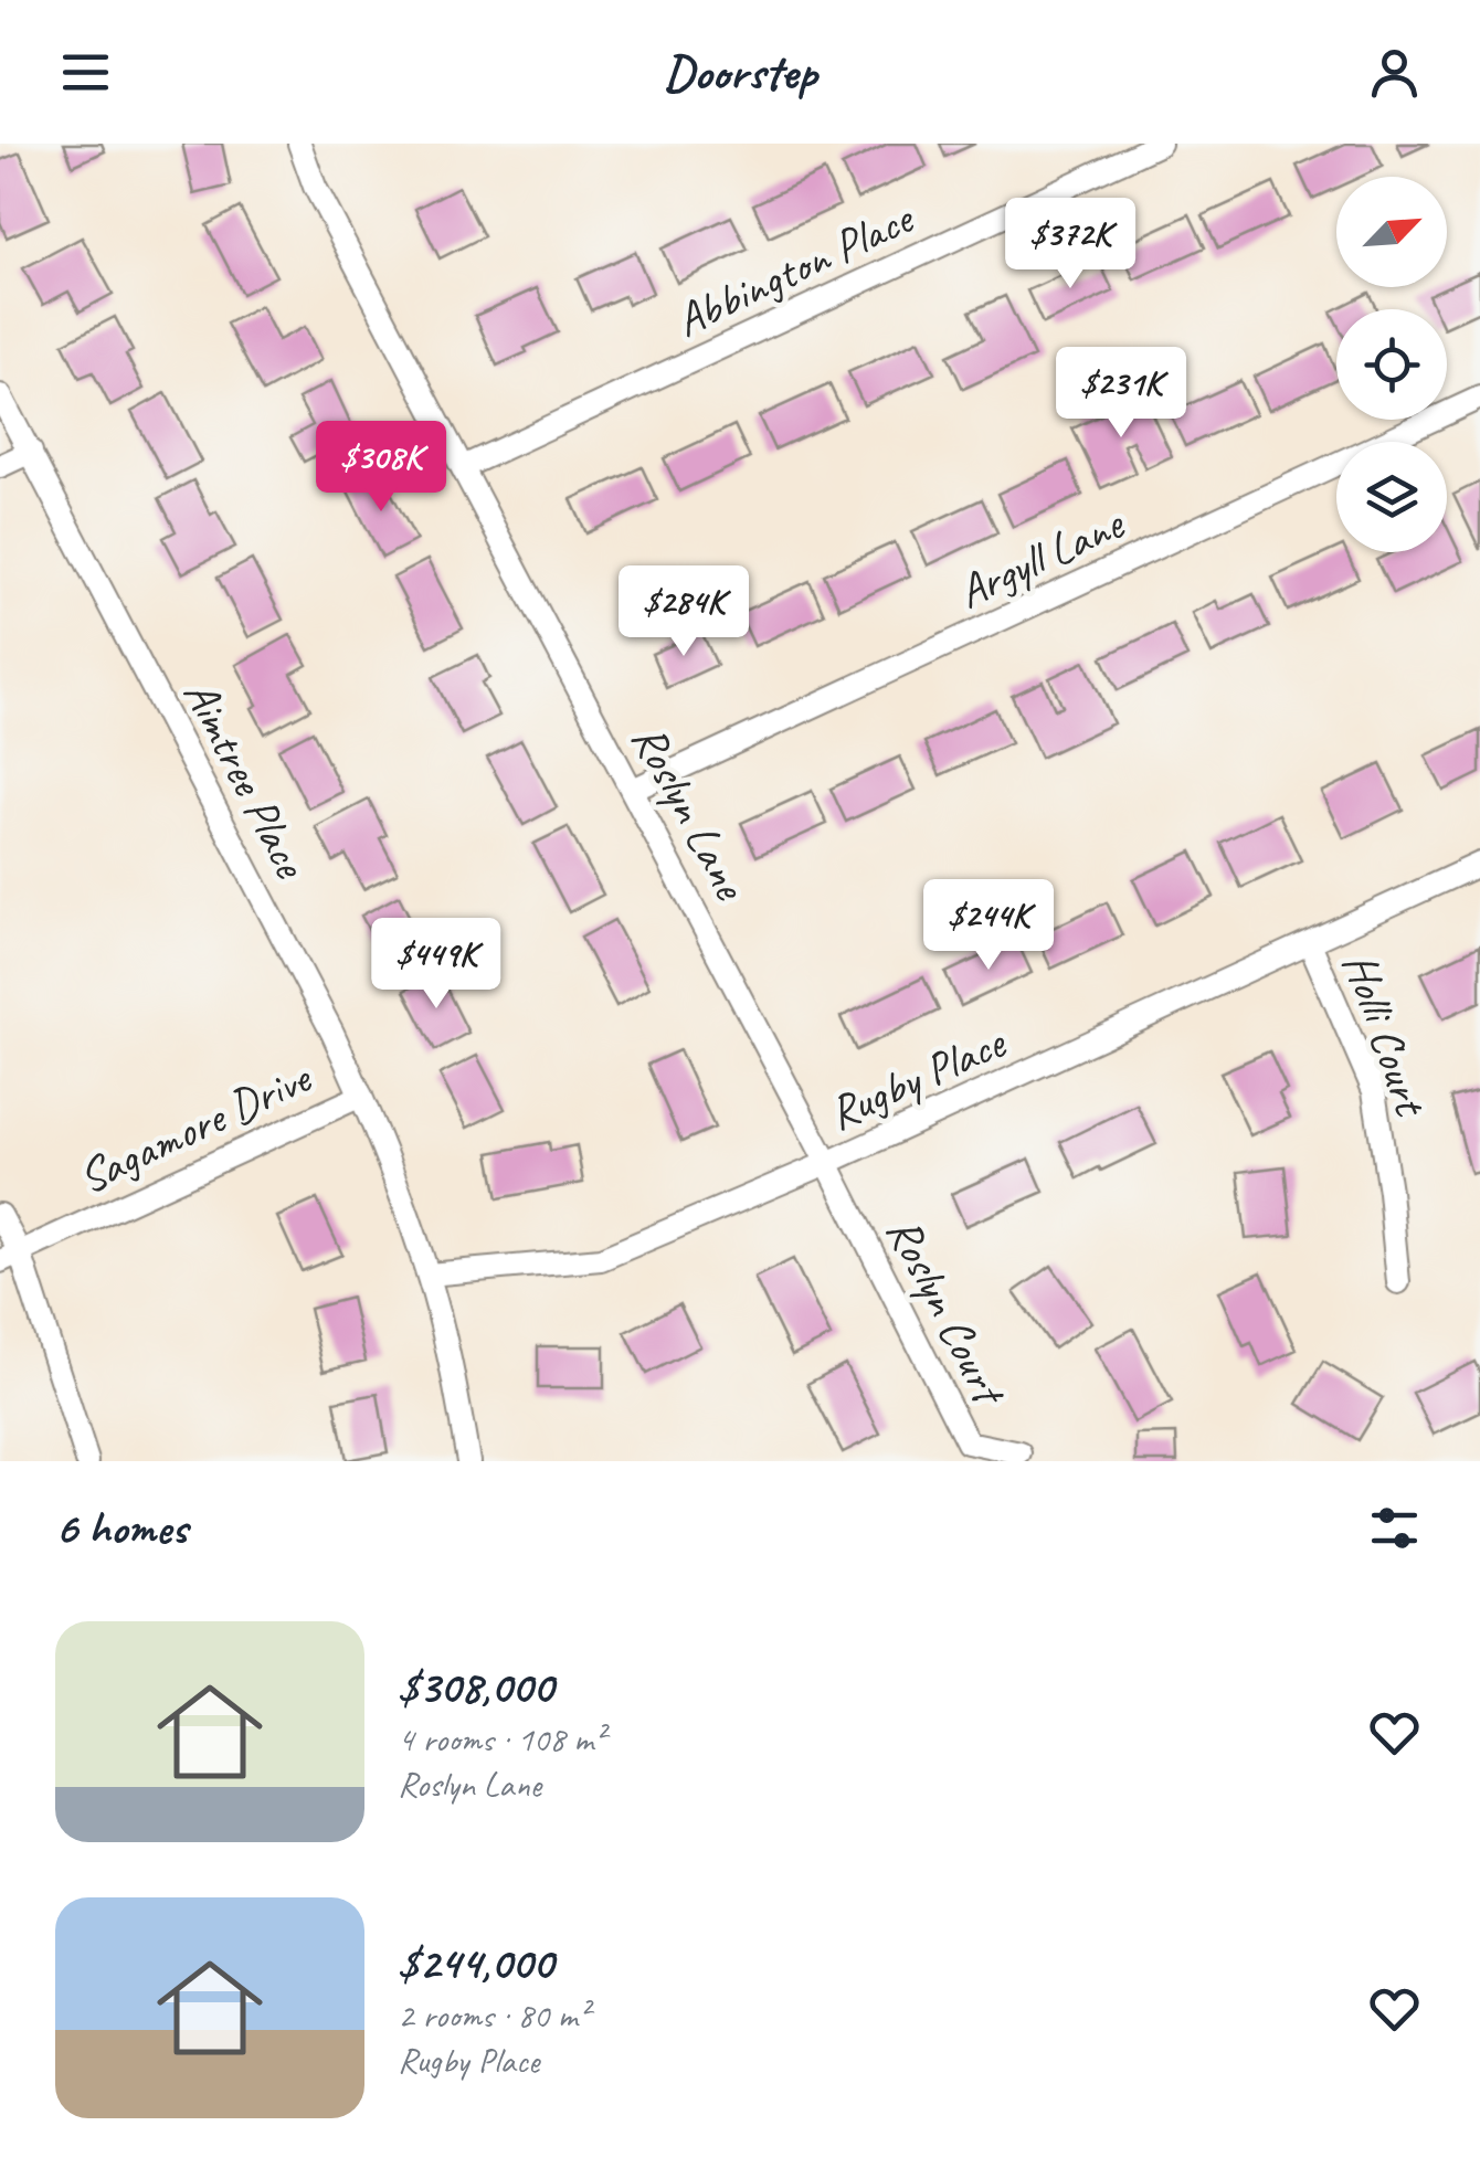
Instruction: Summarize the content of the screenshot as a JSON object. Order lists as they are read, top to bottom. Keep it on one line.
{"streets":{"street":["Abbington Place","Argyll Lane","Aimtree Place","Roslyn Lane","Holli Court","Rugby Place","Sagamore Drive","Roslyn Court"]},"crossings":[["Abbington Place","Roslyn Lane"],["Argyll Lane","Roslyn Lane"],["Aimtree Place","Rugby Place"],["Aimtree Place","Sagamore Drive"],["Roslyn Lane","Rugby Place"],["Roslyn Lane","Roslyn Court"],["Holli Court","Rugby Place"],["Rugby Place","Roslyn Court"]],"north":"top right","page":{"header":"Doorstep","price":["$372K","$231K","$308K","$284K","$244K","$449K"],"heading":"6 homes","list":[{"name":"$308,000","note":"4 rooms · 108 m² · Roslyn Lane"},{"name":"$244,000","note":"2 rooms · 80 m² · Rugby Place"}]}}
